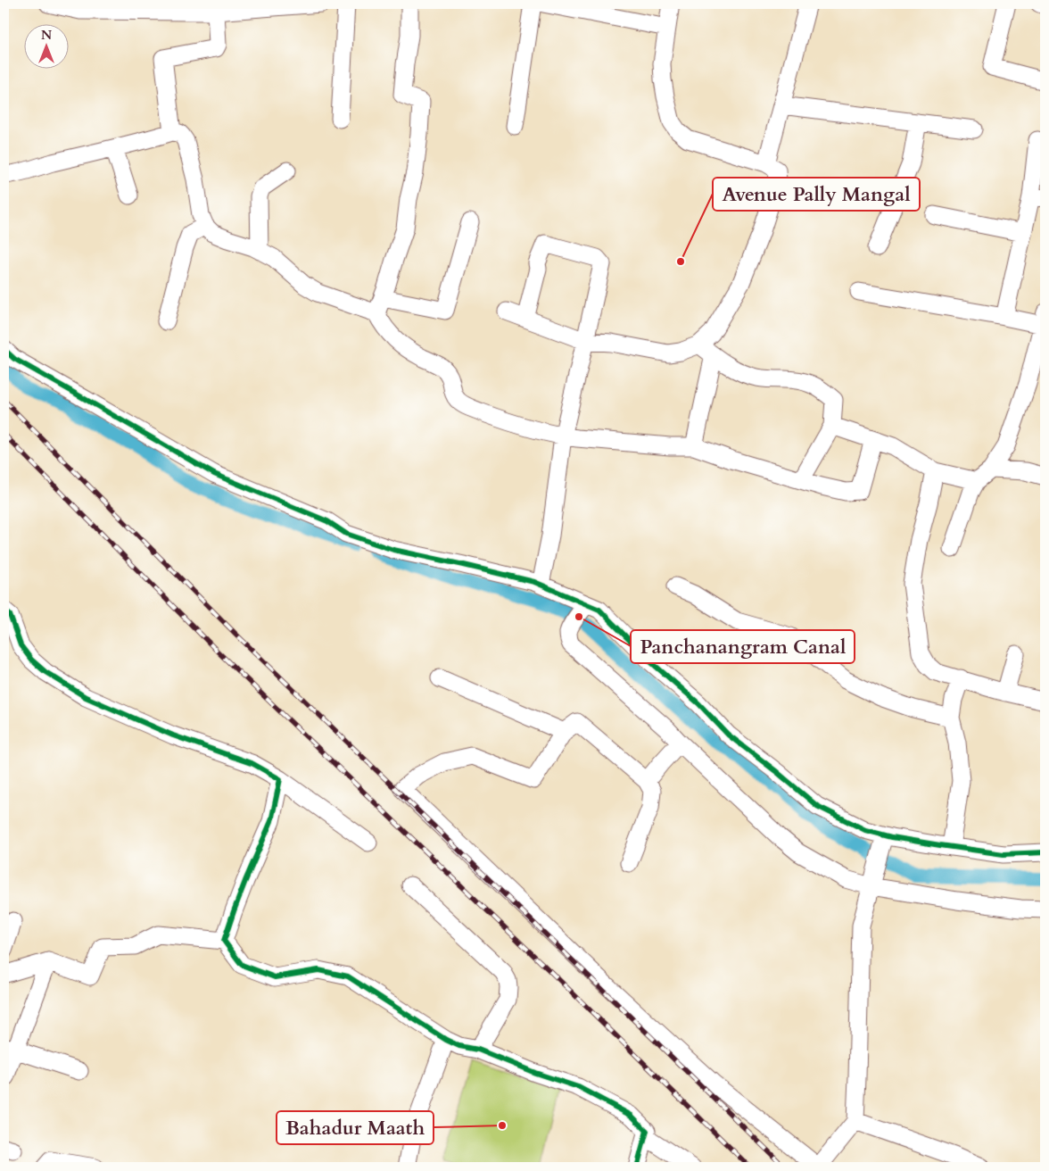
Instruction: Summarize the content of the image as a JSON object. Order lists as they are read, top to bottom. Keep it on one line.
{"places":["Avenue Pally Mangal","Panchanangram Canal","Bahadur Maath"],"north":"top"}
